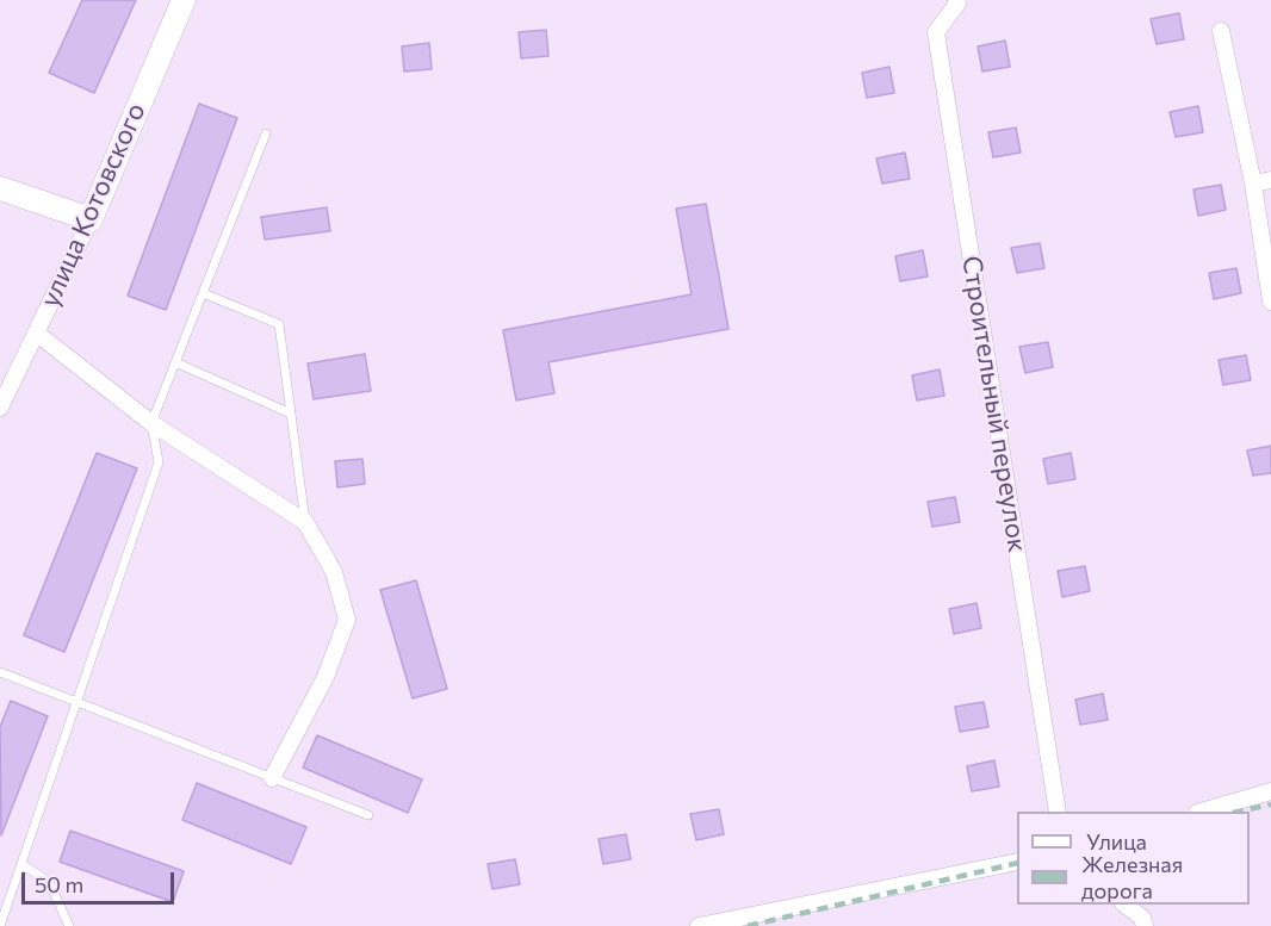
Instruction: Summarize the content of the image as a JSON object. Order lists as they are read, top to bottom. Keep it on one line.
{"streets":{"main road":["улица Котовского"],"street":["Строительный переулок"]},"legend":["Улица","Железная дорога"],"scale_bar":"50 m"}
